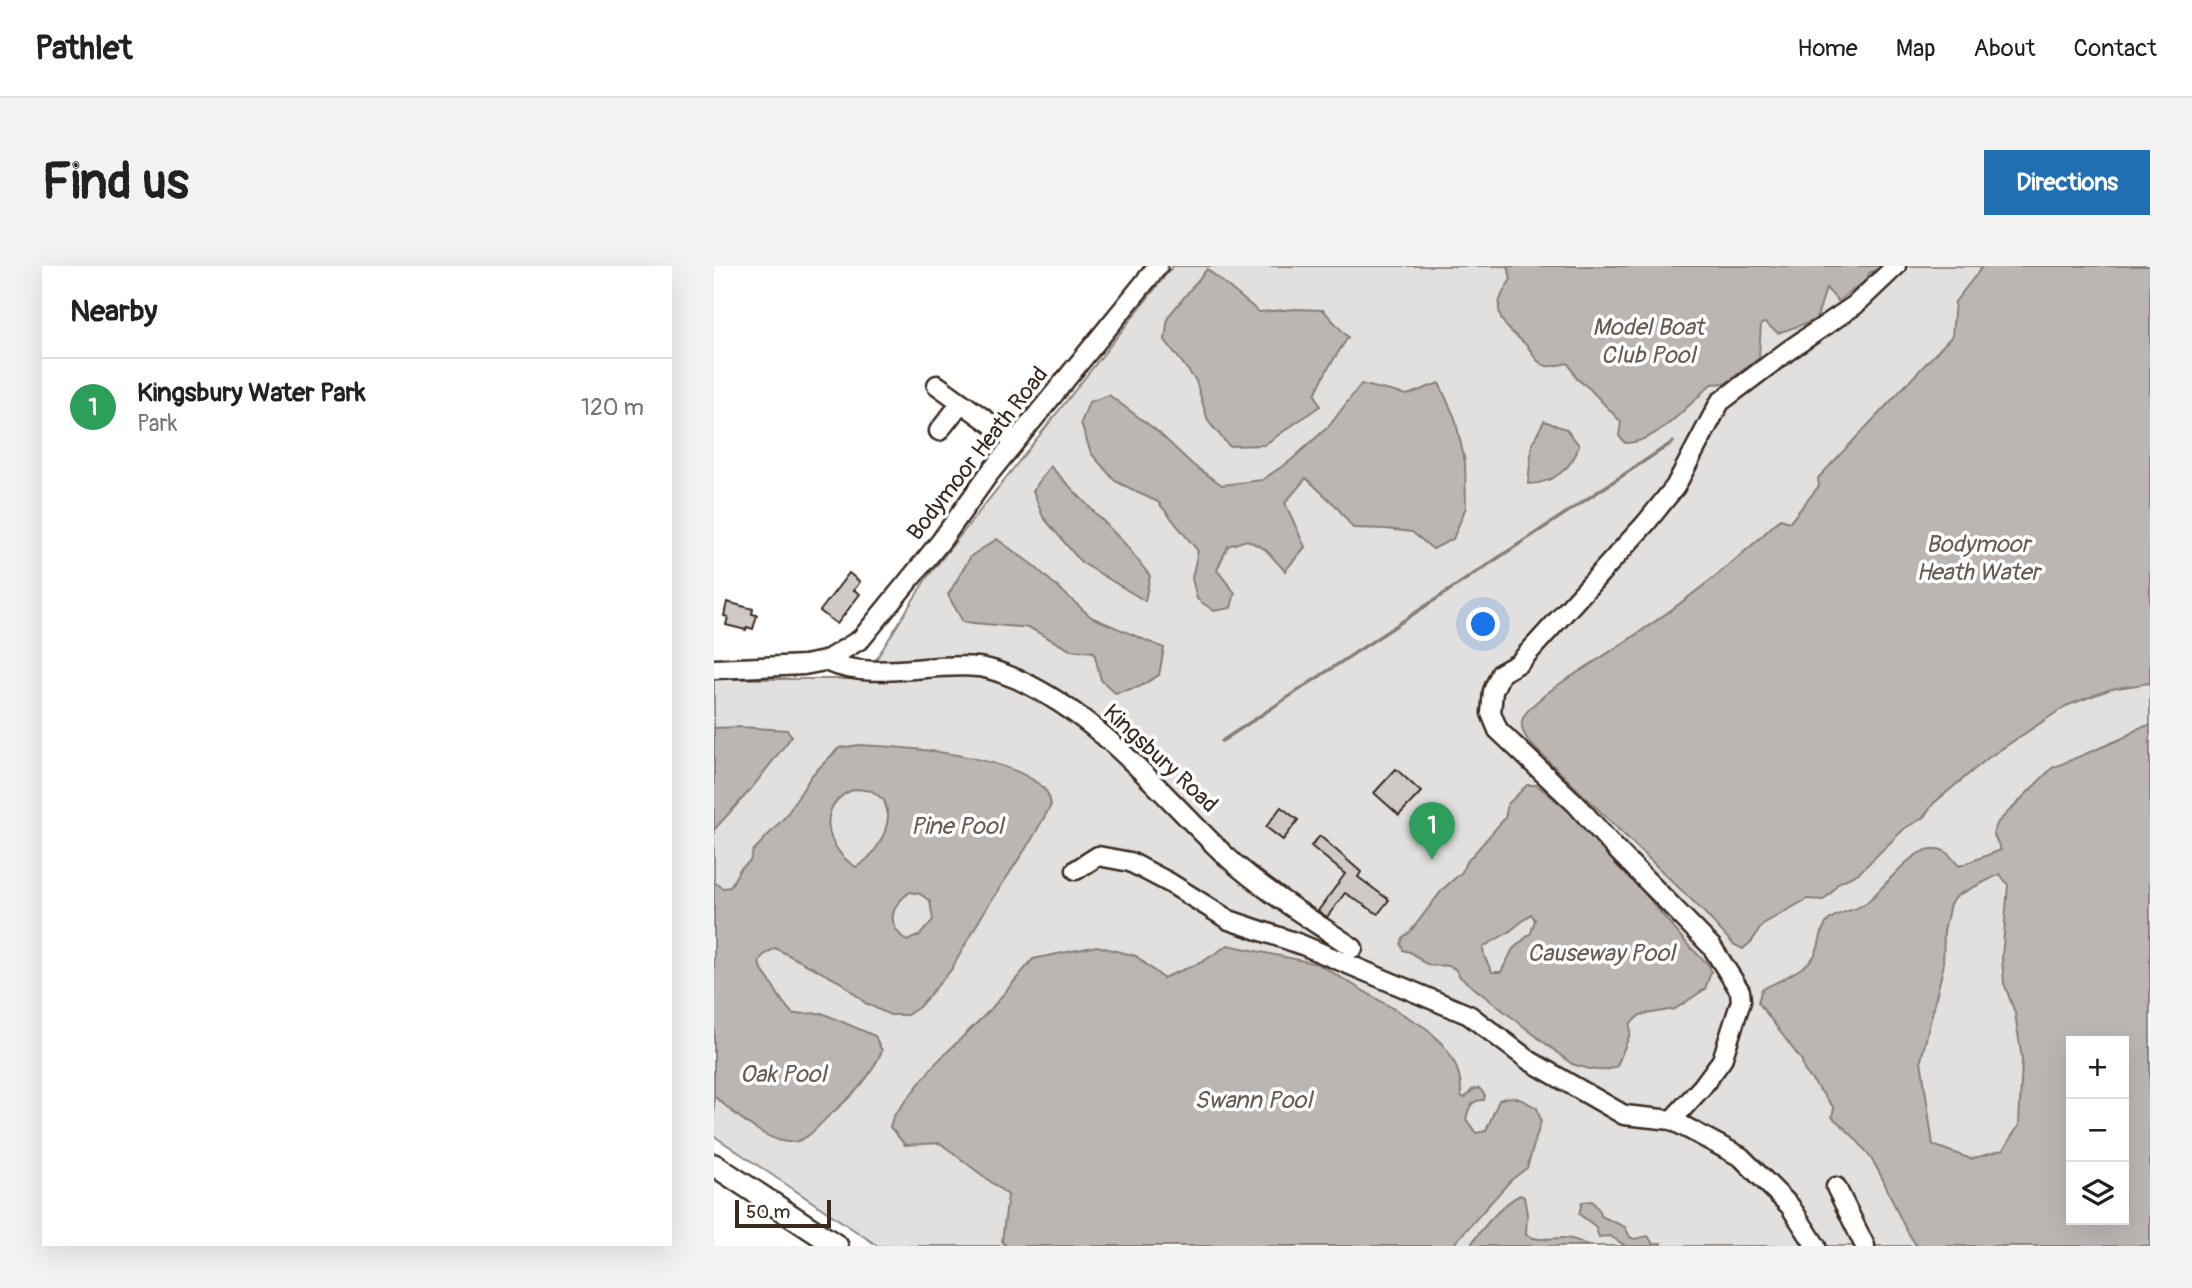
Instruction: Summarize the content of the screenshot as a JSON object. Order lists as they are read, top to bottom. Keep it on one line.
{"streets":{"street":["Bodymoor Heath Road","Kingsbury Road"]},"crossings":[["Bodymoor Heath Road","Kingsbury Road"]],"water":["Model Boat Club Pool","Bodymoor Heath Water","Pine Pool","Causeway Pool","Oak Pool","Swann Pool"],"scale_bar":"50 m","page":{"header":"Pathlet","nav":["Home","Map","About","Contact"],"buttons":"Directions","title":"Find us","heading":"Nearby","list":[{"mark":"1","name":"Kingsbury Water Park","note":"Park","value":"120 m"}],"pins":"1","map_buttons":["+","−"],"scale":"50 m"}}
